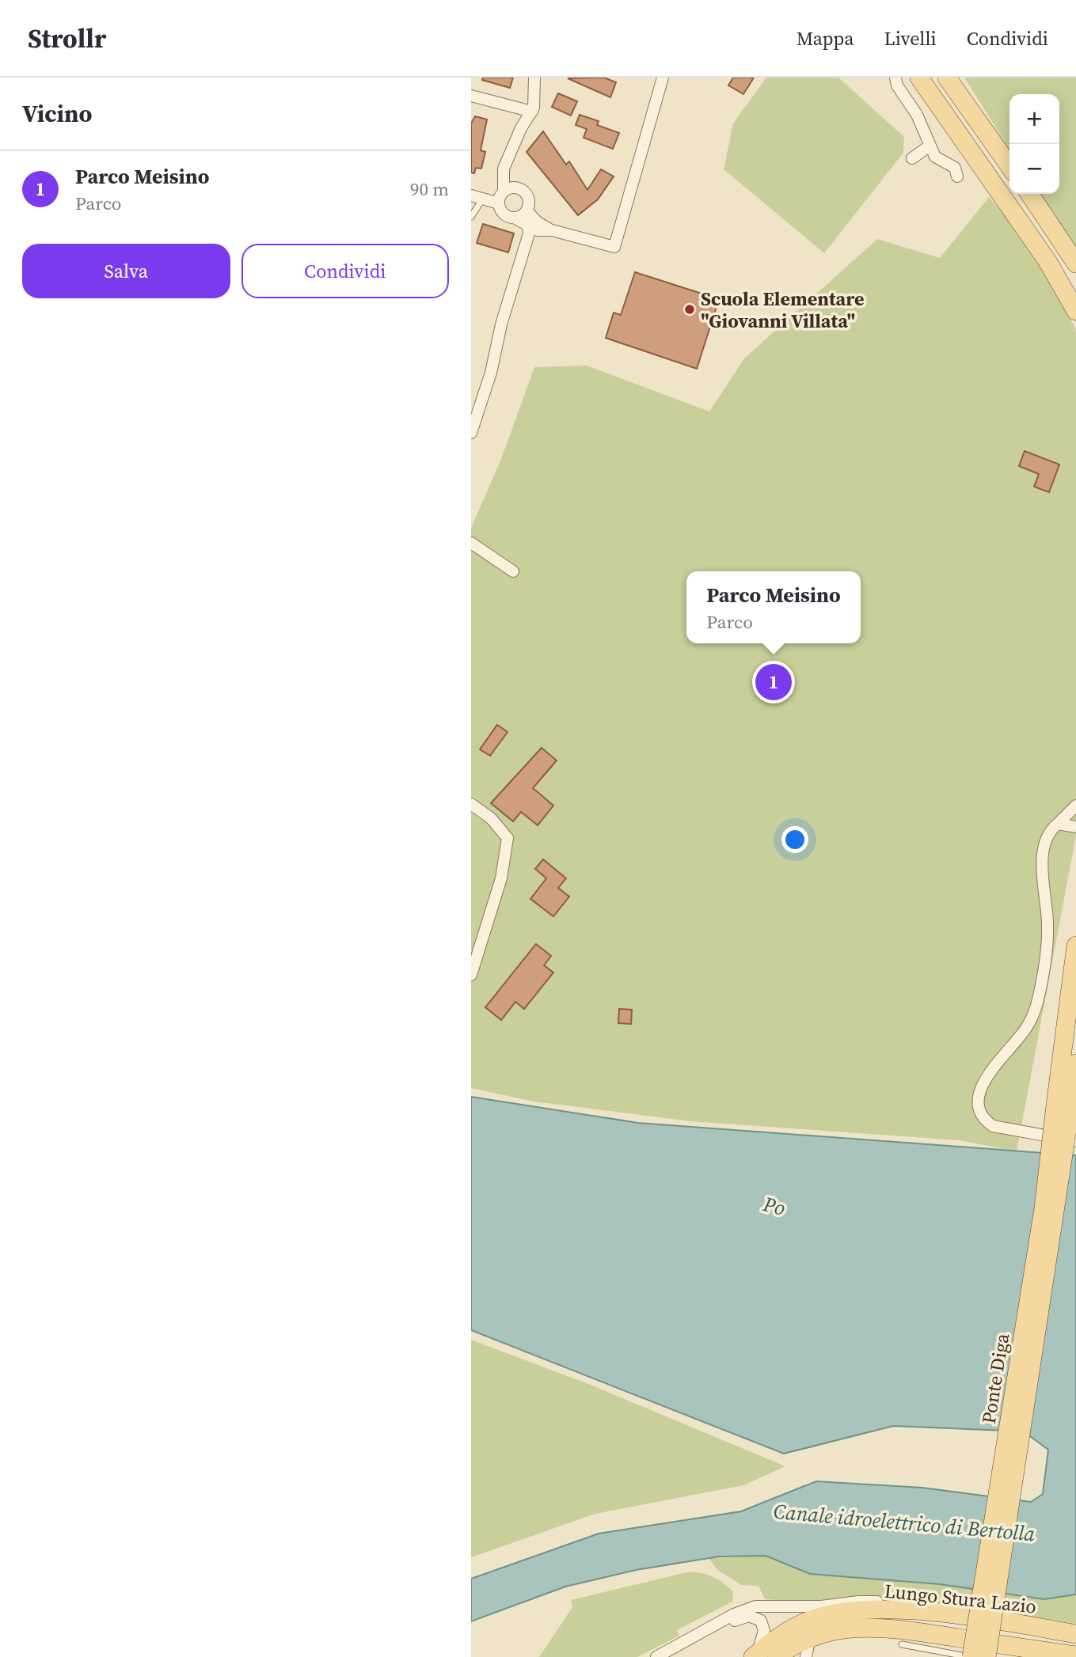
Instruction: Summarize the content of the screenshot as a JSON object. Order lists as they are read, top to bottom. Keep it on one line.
{"streets":{"main road":["Ponte Diga","Lungo Stura Lazio"]},"water":["Po","Canale idroelettrico di Bertolla"],"places":["Scuola Elementare \"Giovanni Villata\""],"page":{"header":"Strollr","nav":["Mappa","Livelli","Condividi"],"heading":"Vicino","map_buttons":["+","−"],"list":[{"mark":"1","name":"Parco Meisino","note":"Parco","value":"90 m"}],"buttons":["Salva","Condividi"],"popup":["Parco Meisino","Parco"],"pins":"1"}}
